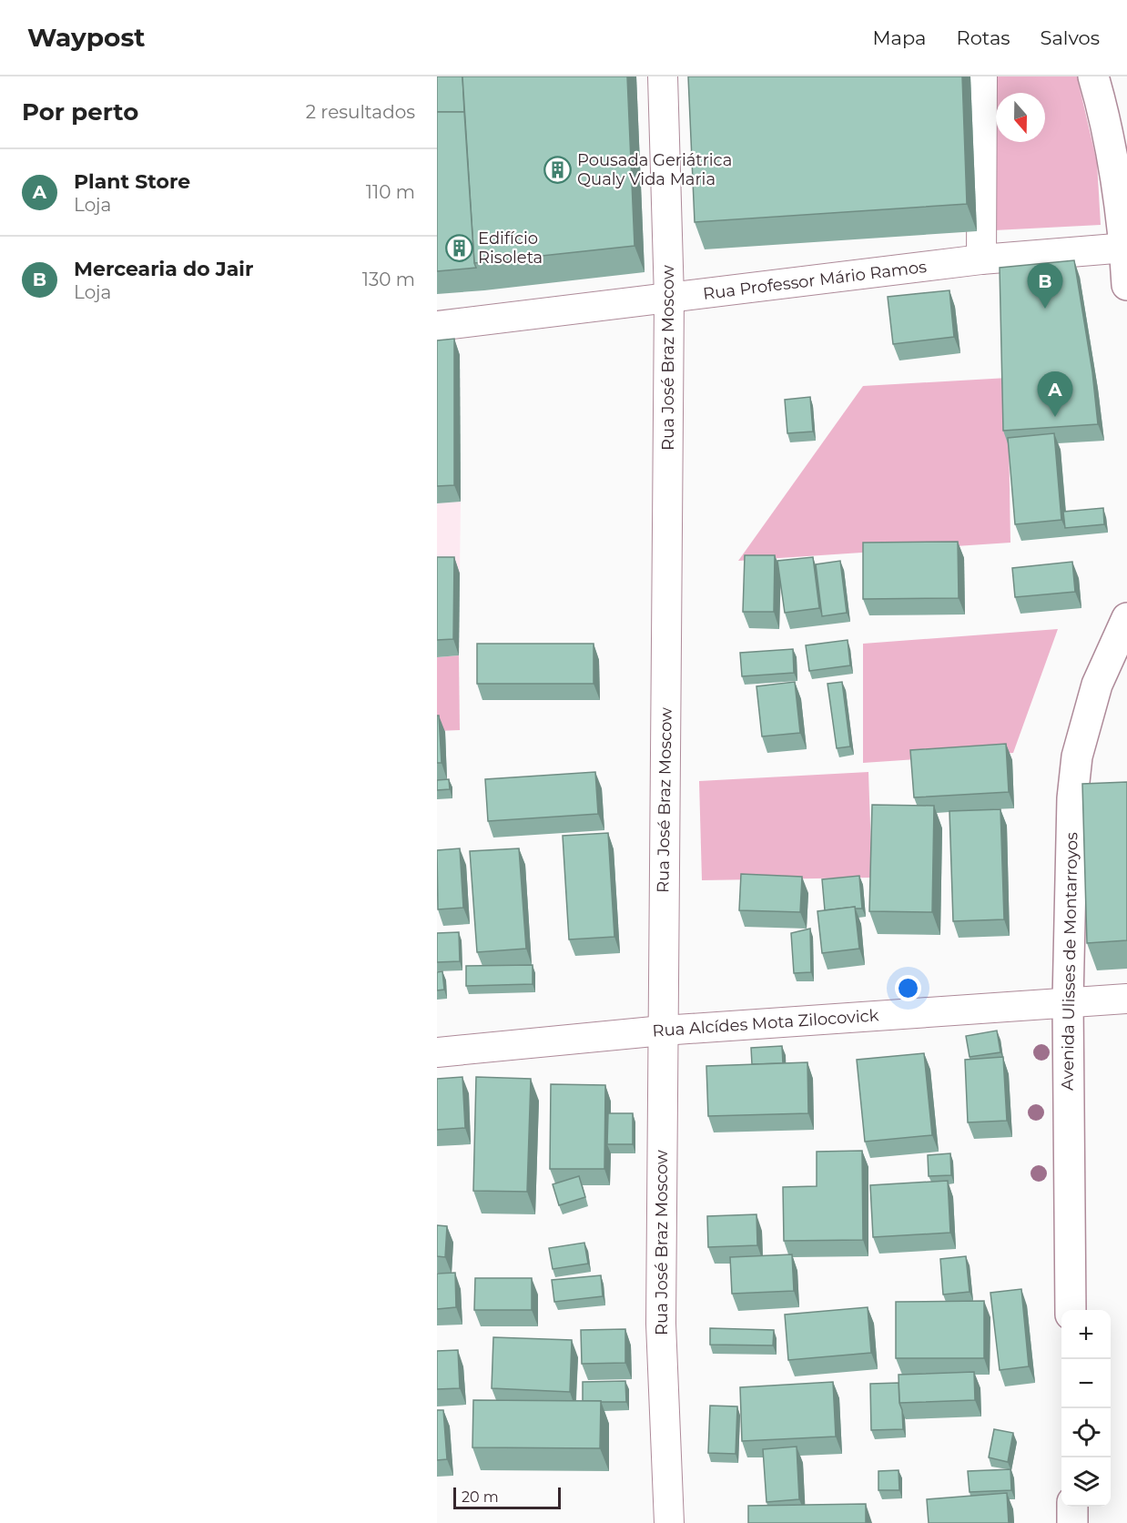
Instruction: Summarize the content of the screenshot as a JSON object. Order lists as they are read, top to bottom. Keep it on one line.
{"streets":{"main road":["Avenida Ulisses de Montarroyos"],"street":["Rua Professor Mário Ramos","Rua José Braz Moscow","Rua Alcídes Mota Zilocovick"]},"crossings":[["Rua Professor Mário Ramos","Rua José Braz Moscow"],["Rua José Braz Moscow","Rua Alcídes Mota Zilocovick"],["Avenida Ulisses de Montarroyos","Rua Alcídes Mota Zilocovick"]],"places":{"building":["Pousada Geriátrica Qualy Vida Maria","Edifício Risoleta"]},"scale_bar":"20 m","north":"bottom","page":{"header":"Waypost","nav":["Mapa","Rotas","Salvos"],"heading":["Por perto","2 resultados"],"list":[{"mark":"A","name":"Plant Store","note":"Loja","value":"110 m"},{"mark":"B","name":"Mercearia do Jair","note":"Loja","value":"130 m"}],"pins":["B","A"],"map_buttons":["+","−"],"scale":"20 m"}}
